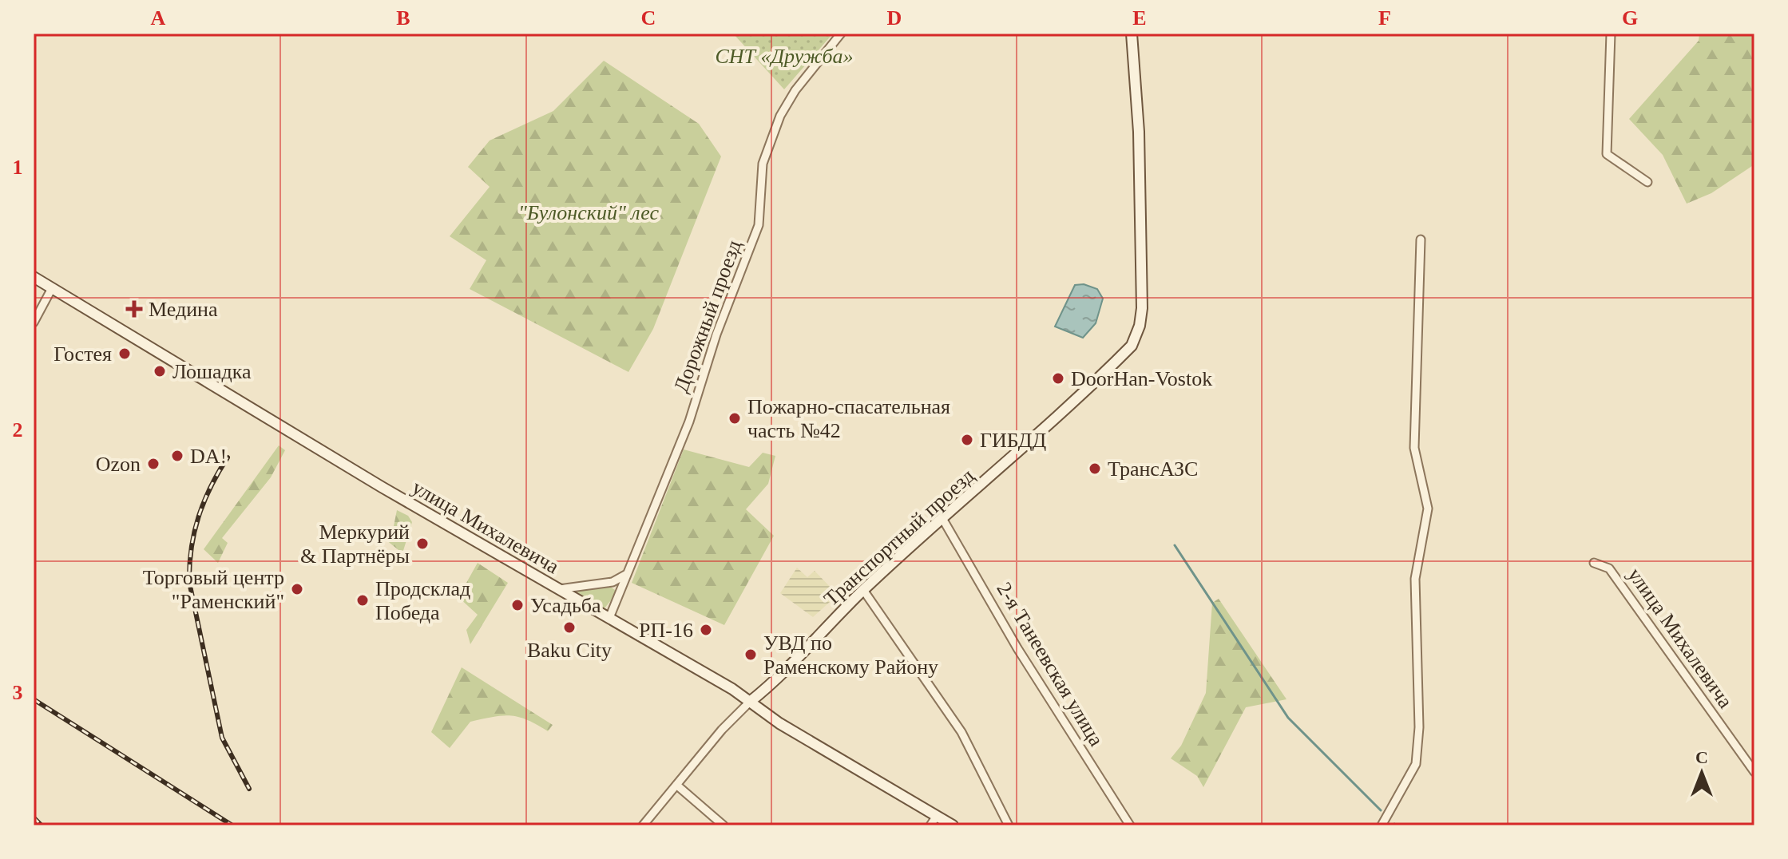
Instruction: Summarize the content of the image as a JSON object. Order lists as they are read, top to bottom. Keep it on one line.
{"streets":{"main road":["улица Михалевича","Транспортный проезд"],"street":["Дорожный проезд","2-я Танеевская улица"]},"crossings":[["Дорожный проезд","улица Михалевича"],["улица Михалевича","Транспортный проезд"],["Транспортный проезд","2-я Танеевская улица"]],"parks":["СНТ «Дружба»","\"Булонский\" лес"],"places":{"health":["Медина"],"other":["Гостея","Лошадка","DoorHan-Vostok","Пожарно-спасательная часть №42","ГИБДД","DA!","Ozon","ТрансАЗС","Меркурий & Партнёры","Торговый центр \"Раменский\"","Продсклад Победа","Усадьба","Baku City","РП-16","УВД по Раменскому Району"]},"north":"top","grid":{"columns":["A","B","C","D","E","F","G"],"rows":["1","2","3"]}}
